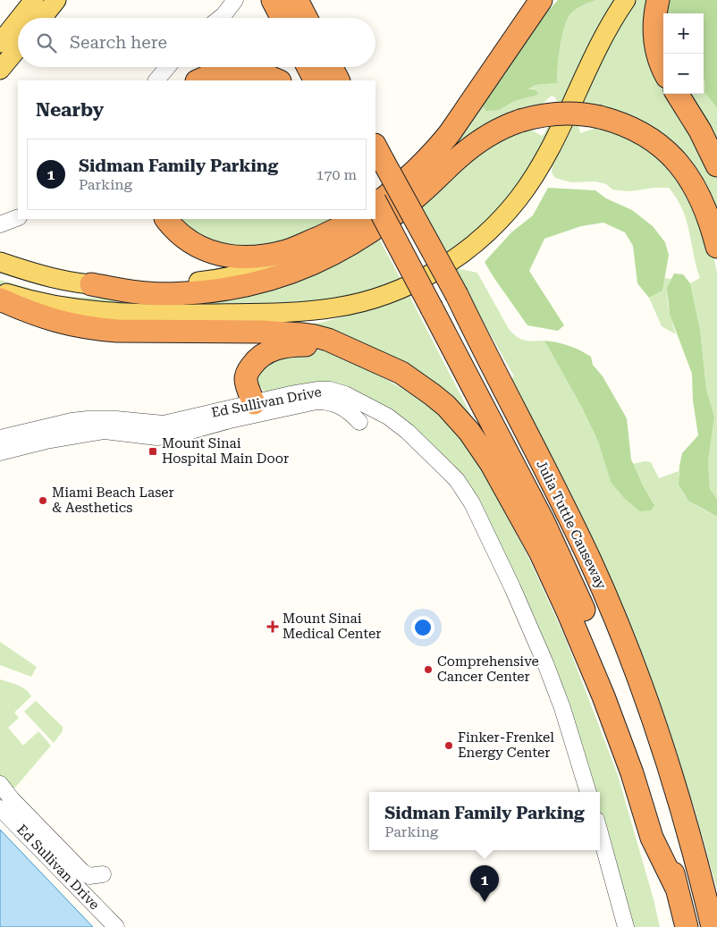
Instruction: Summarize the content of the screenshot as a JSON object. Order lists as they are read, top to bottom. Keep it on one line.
{"streets":{"highway":["Julia Tuttle Causeway"],"street":["Ed Sullivan Drive"]},"places":{"transit":["Mount Sinai Hospital Main Door"],"other":["Miami Beach Laser & Aesthetics","Comprehensive Cancer Center","Finker-Frenkel Energy Center"],"health":["Mount Sinai Medical Center"]},"page":{"map_buttons":["+","−"],"search":"Search here","heading":"Nearby","list":[{"mark":"1","name":"Sidman Family Parking","note":"Parking","value":"170 m"}],"popup":["Sidman Family Parking","Parking"],"pins":"1"}}
